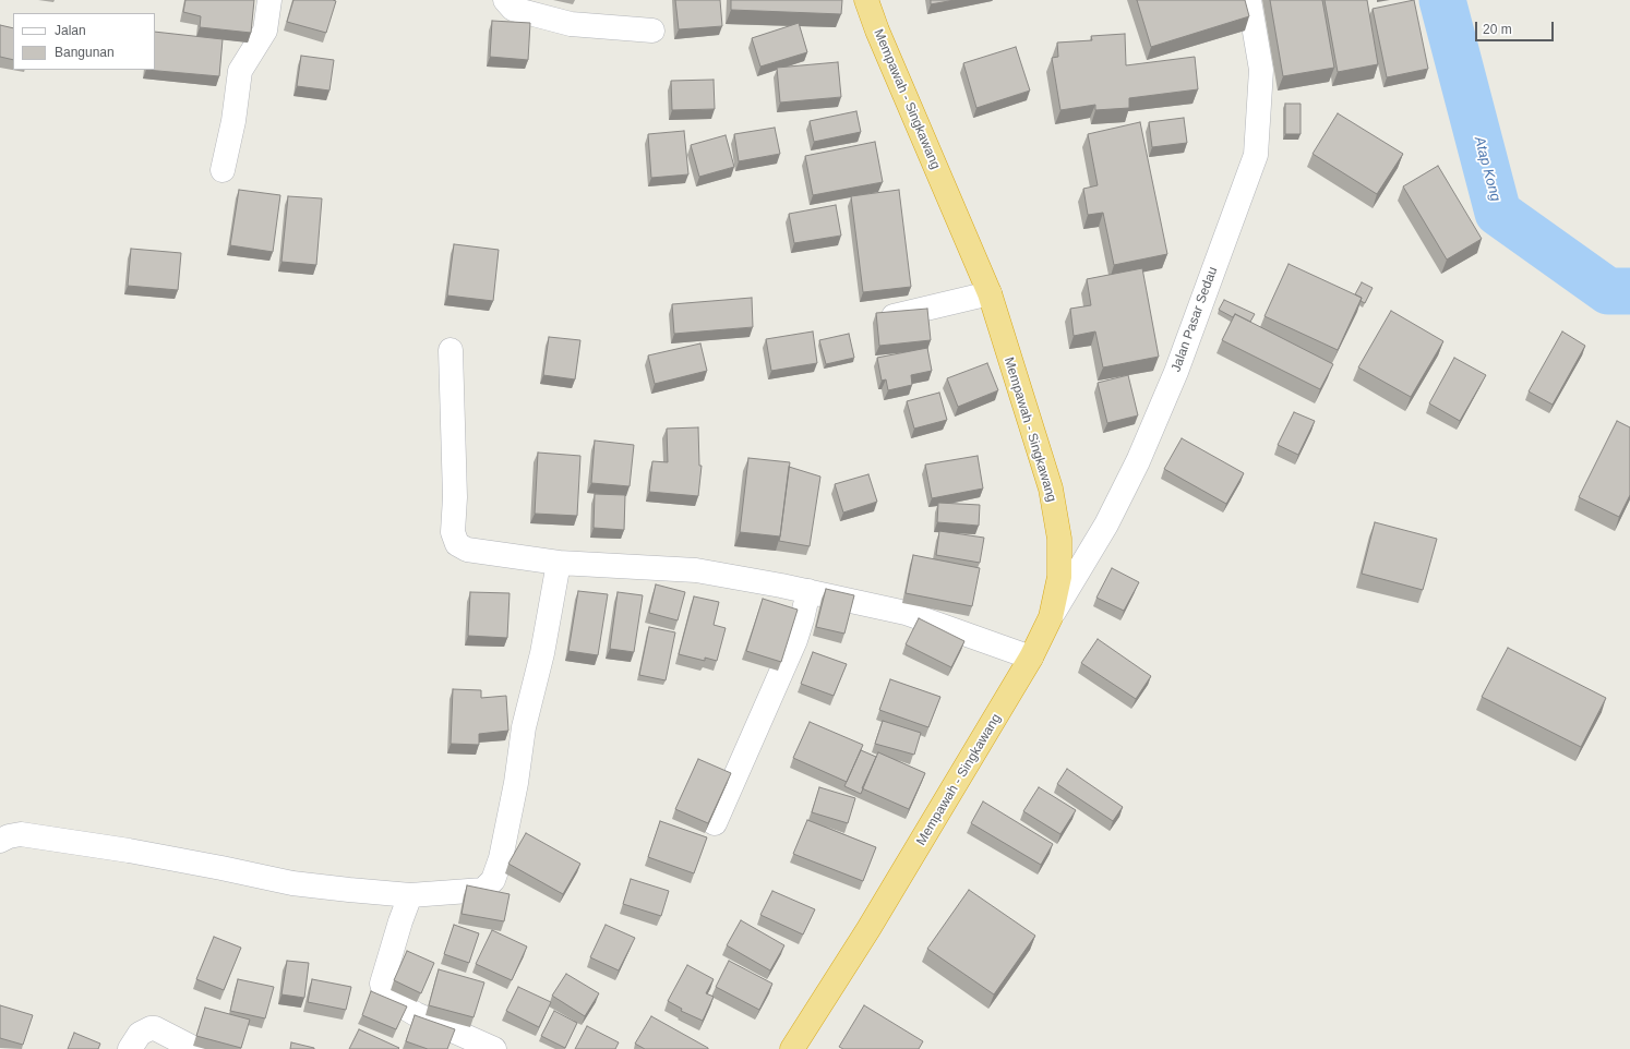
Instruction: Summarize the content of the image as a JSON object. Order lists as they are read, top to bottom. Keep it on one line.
{"streets":{"highway":["Mempawah - Singkawang"],"street":["Jalan Pasar Sedau"]},"crossings":[["Mempawah - Singkawang","Jalan Pasar Sedau"]],"water":["Atap Kong"],"legend":["Jalan","Bangunan"],"scale_bar":"20 m"}
